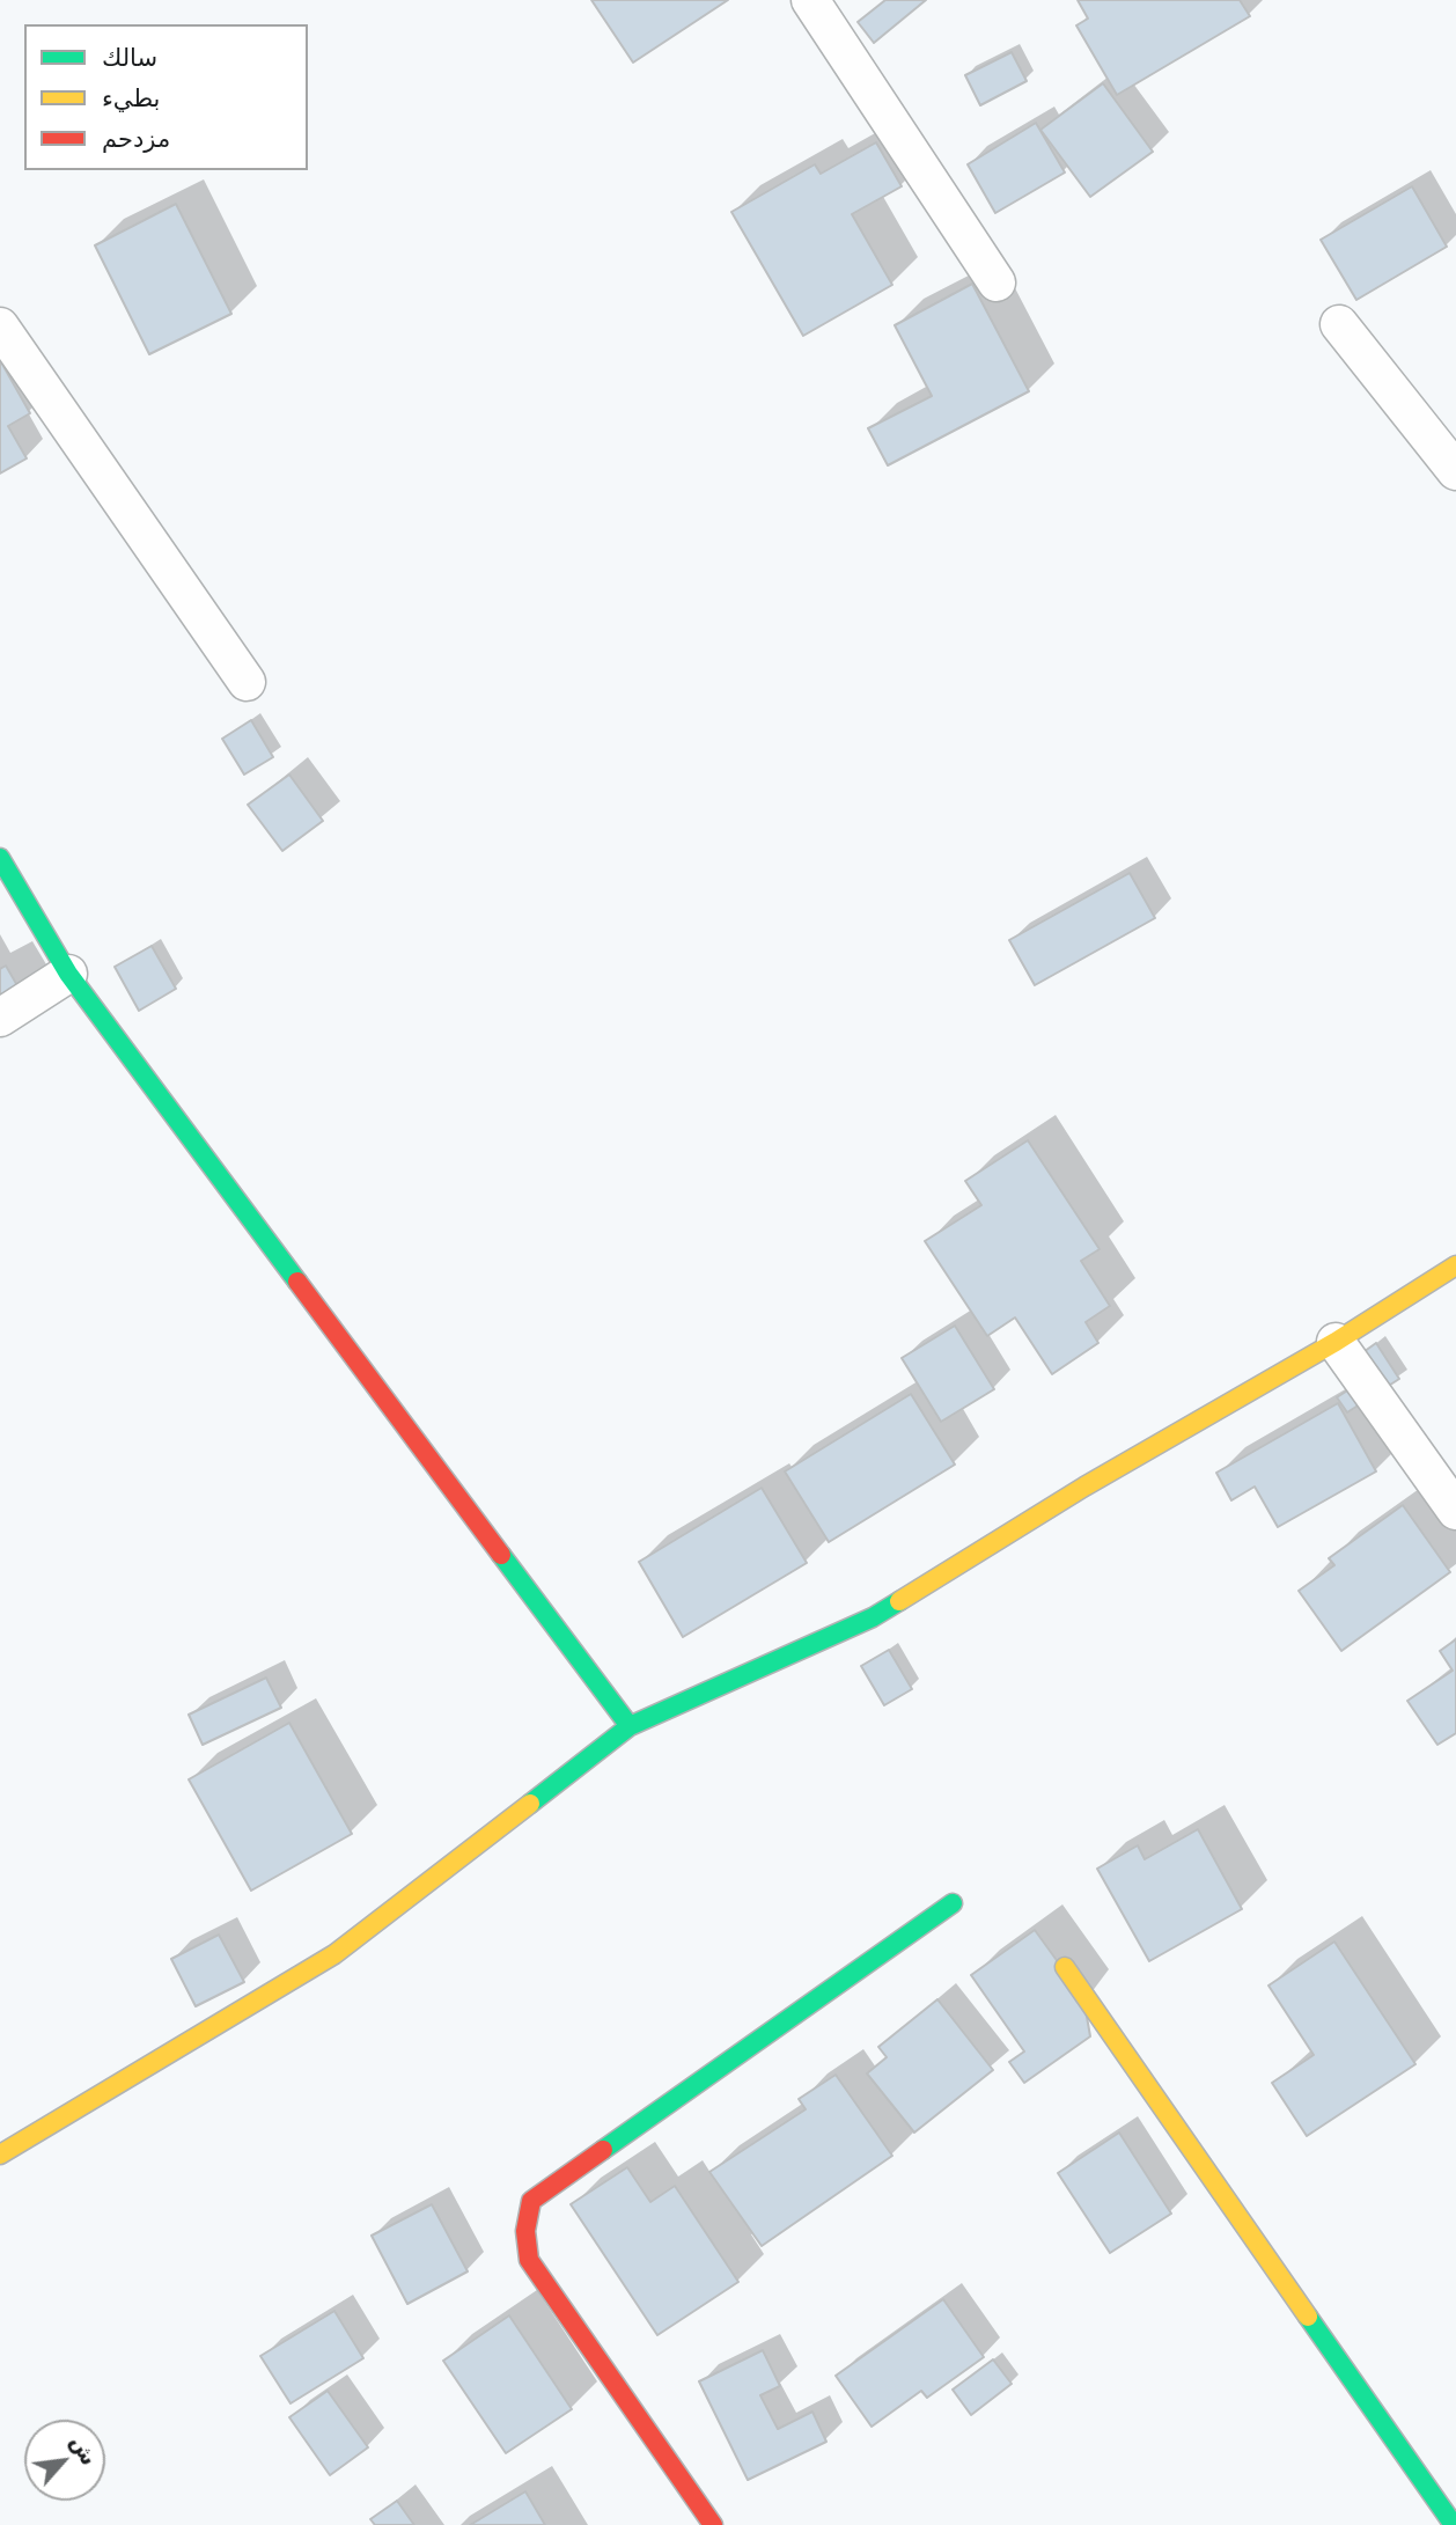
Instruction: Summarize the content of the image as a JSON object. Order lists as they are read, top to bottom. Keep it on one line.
{"legend":["سالك","بطيء","مزدحم"],"north":"top right"}
